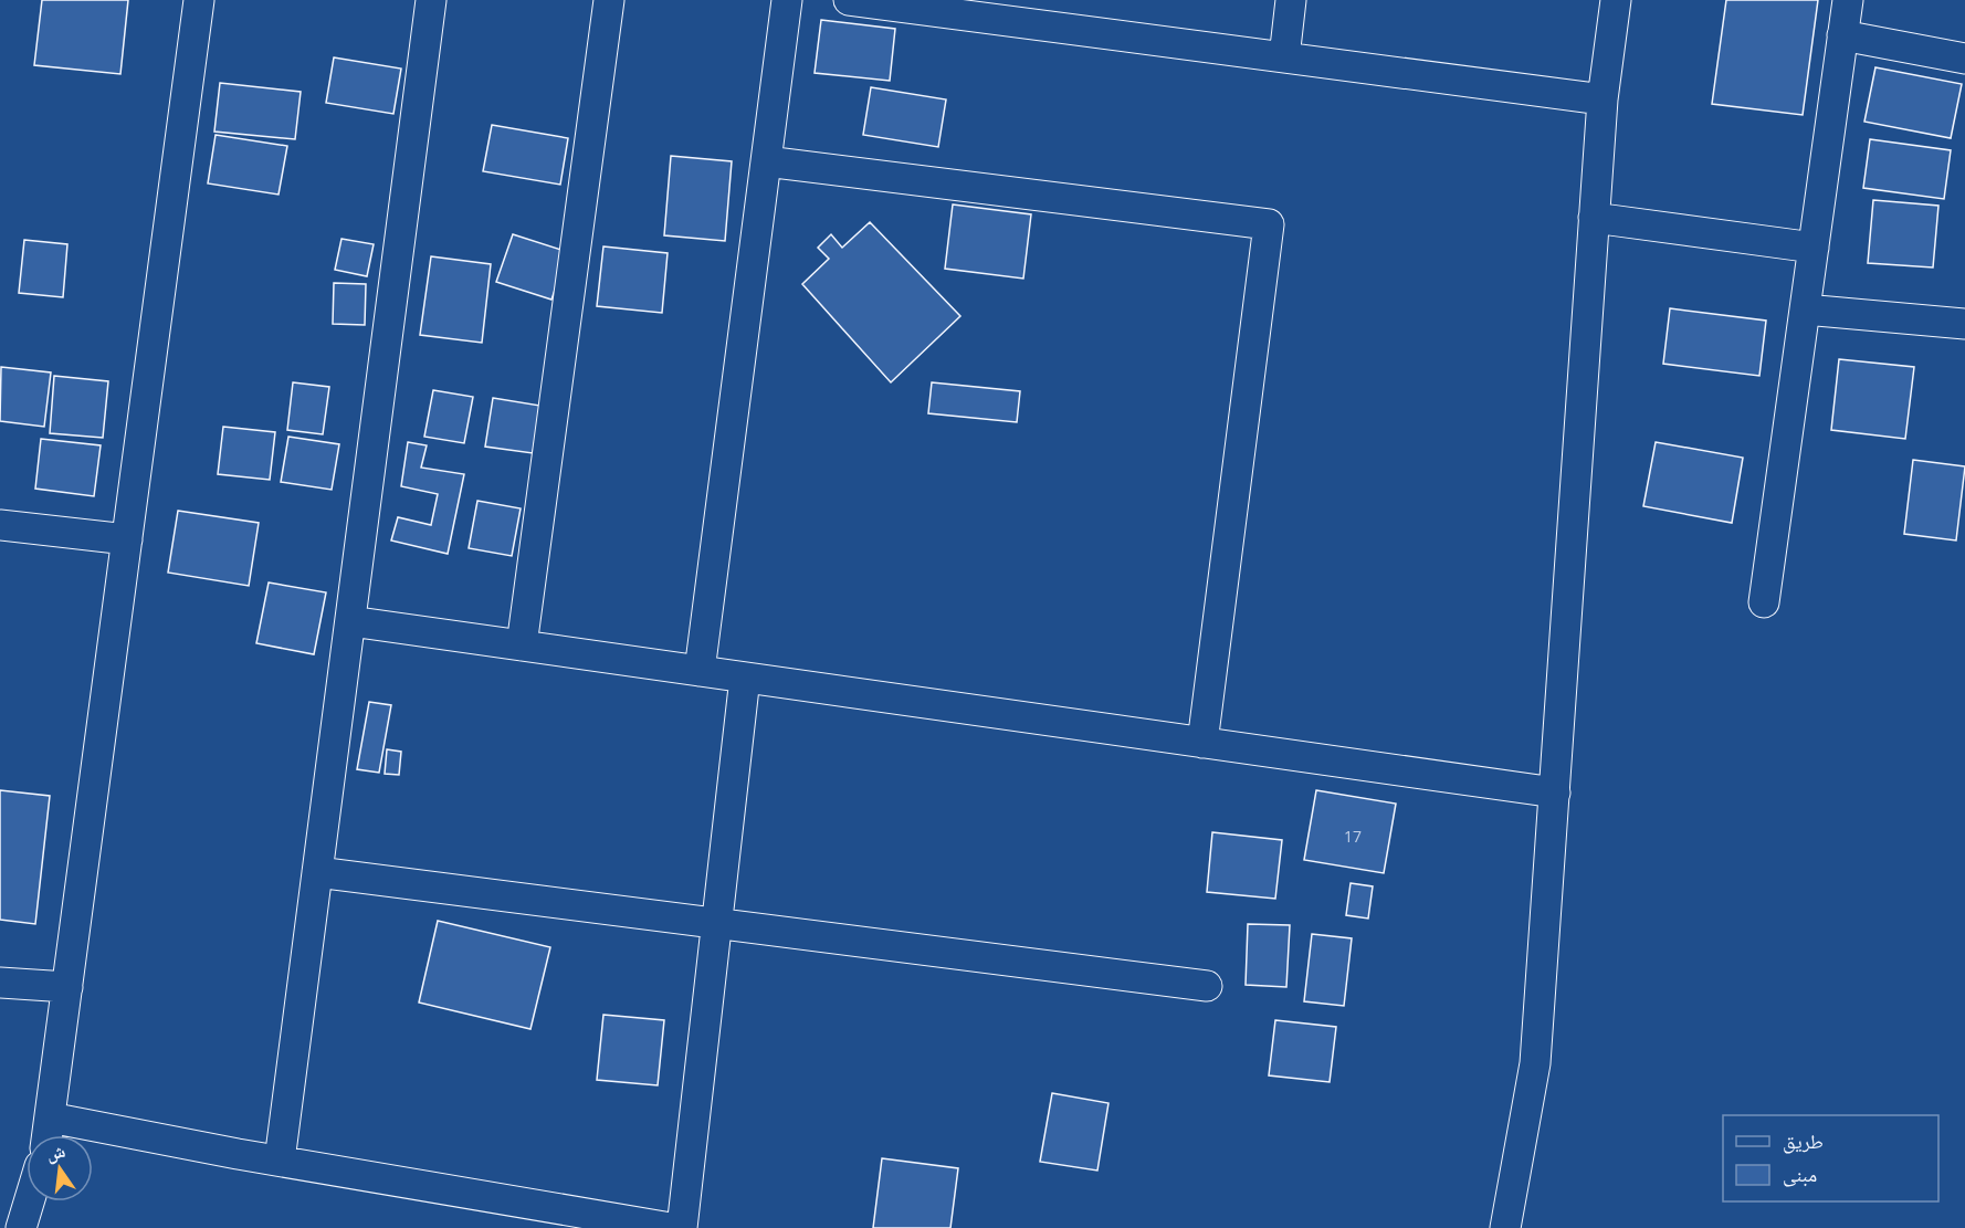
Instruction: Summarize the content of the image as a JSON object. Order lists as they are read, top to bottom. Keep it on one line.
{"house_numbers":["17"],"legend":["طريق","مبنى"],"north":"top"}
